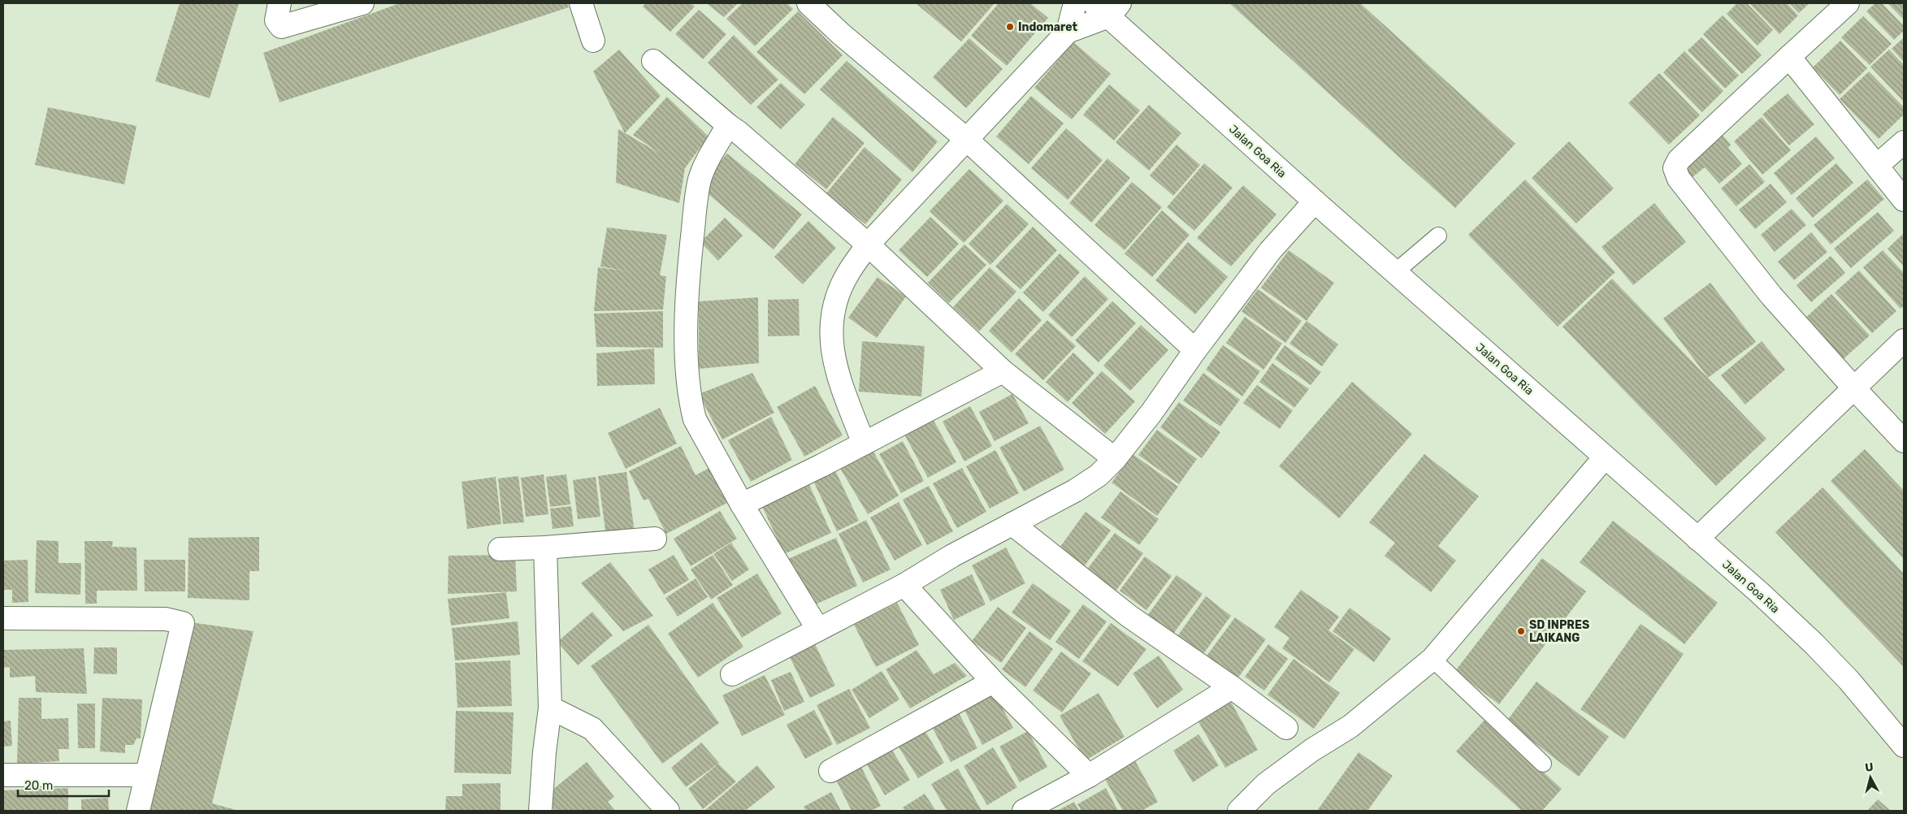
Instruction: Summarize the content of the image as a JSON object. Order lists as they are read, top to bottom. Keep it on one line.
{"streets":{"street":["Jalan Goa Ria"]},"places":["Indomaret","SD INPRES LAIKANG"],"scale_bar":"20 m","north":"top"}
